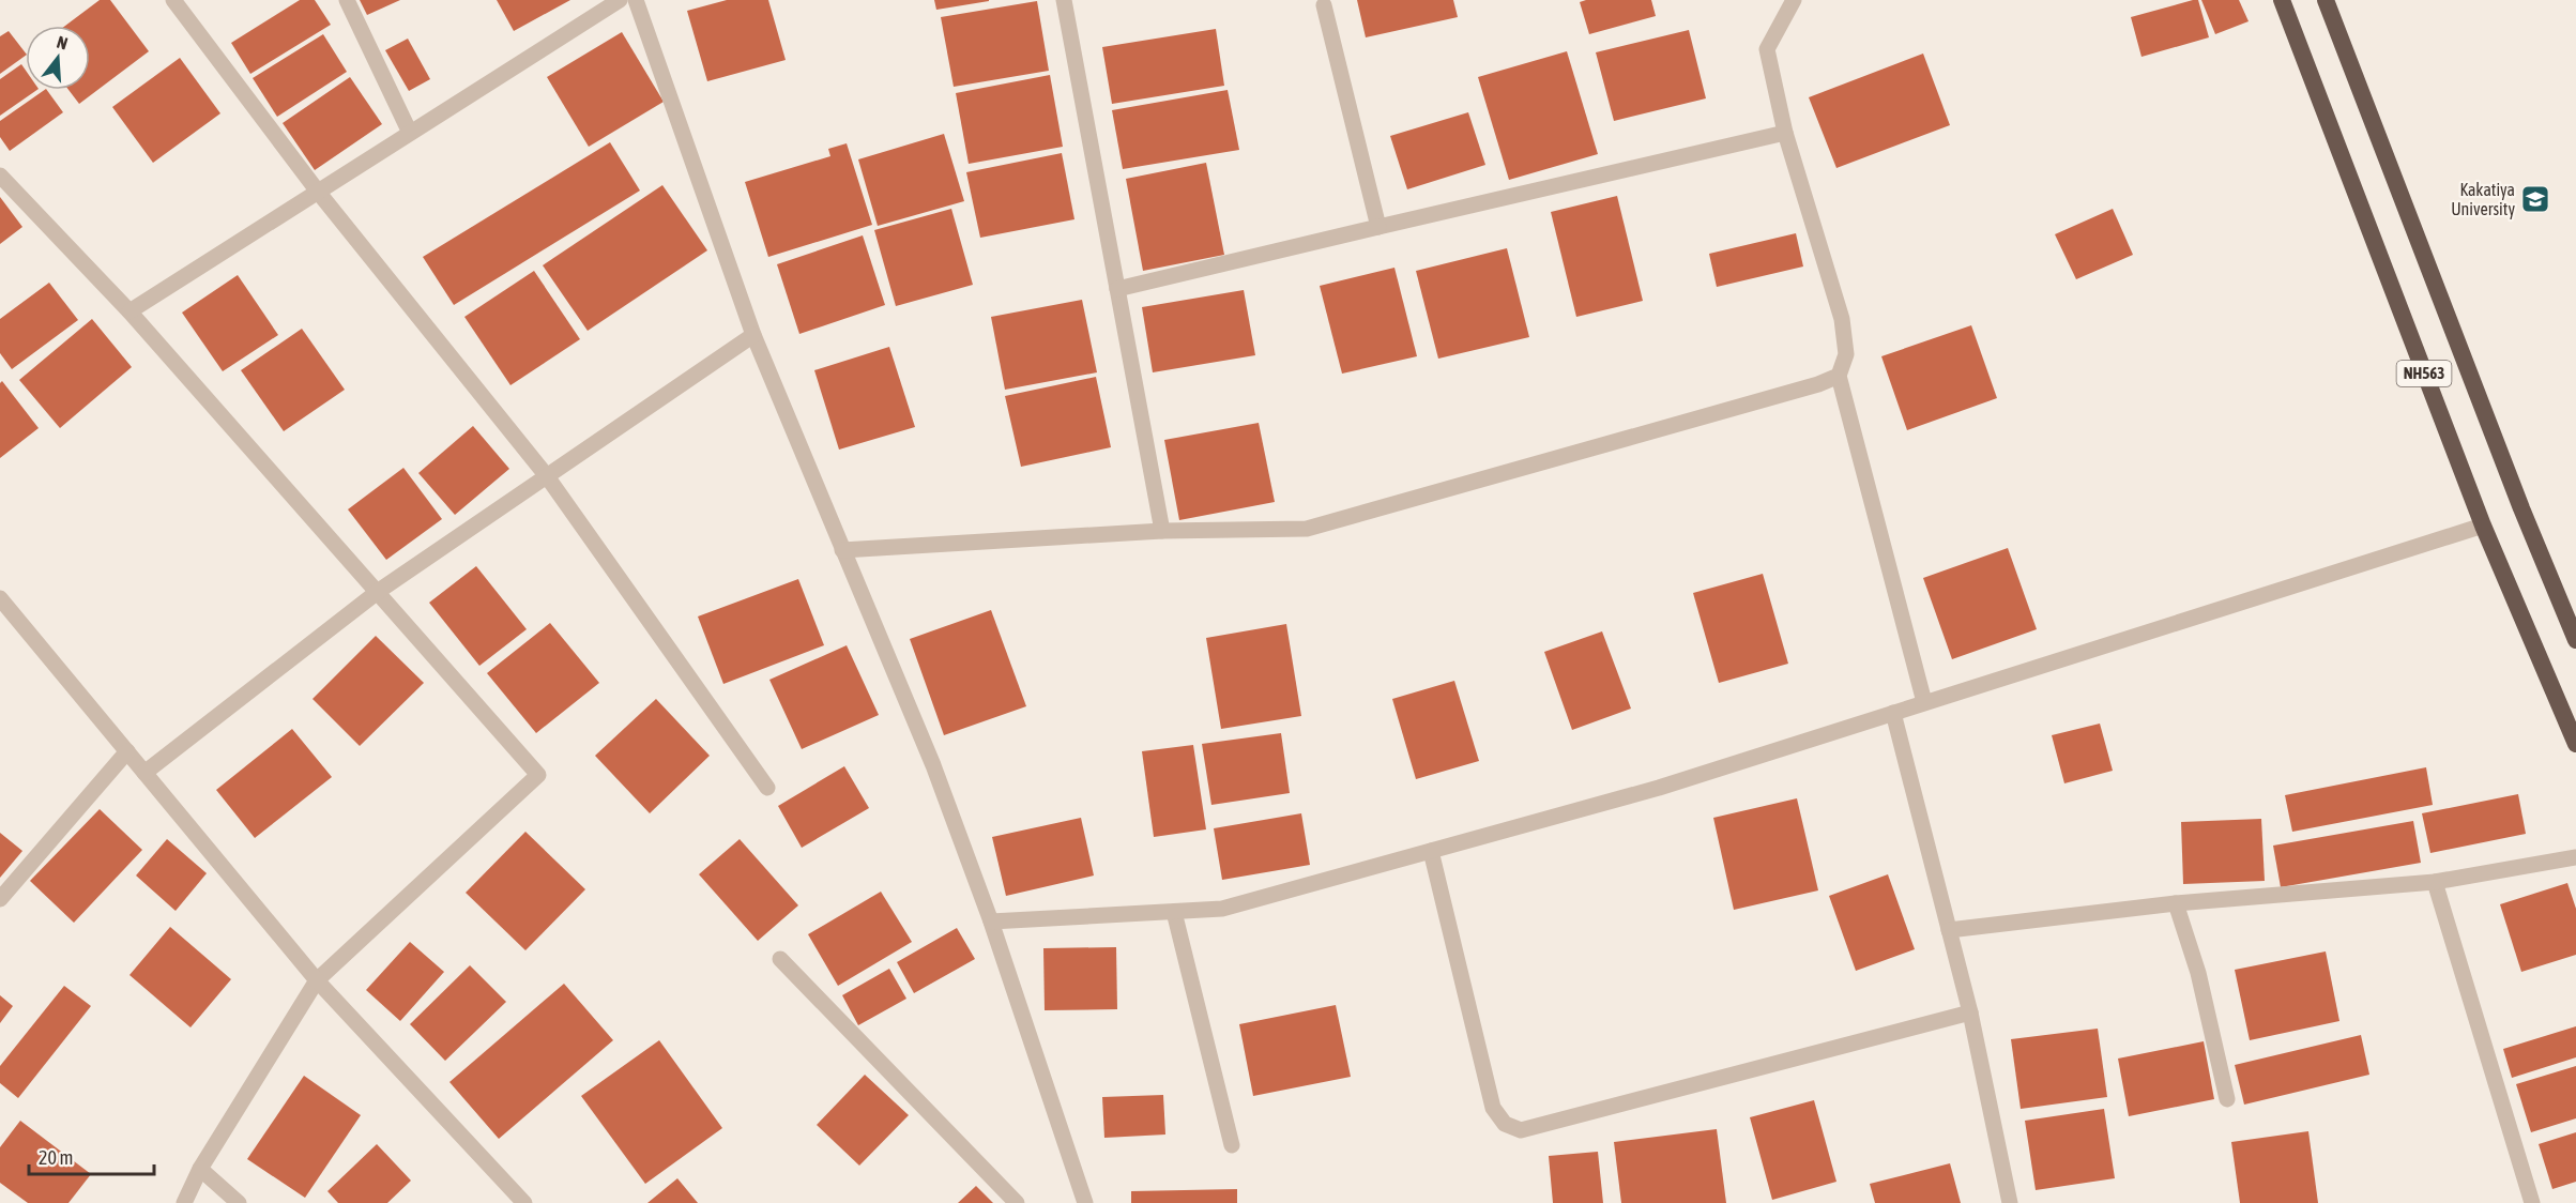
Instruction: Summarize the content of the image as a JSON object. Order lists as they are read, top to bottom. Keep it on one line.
{"streets":{"highway":["NH563"]},"places":{"school or university":["Kakatiya University"]},"scale_bar":"20 m","north":"top"}
